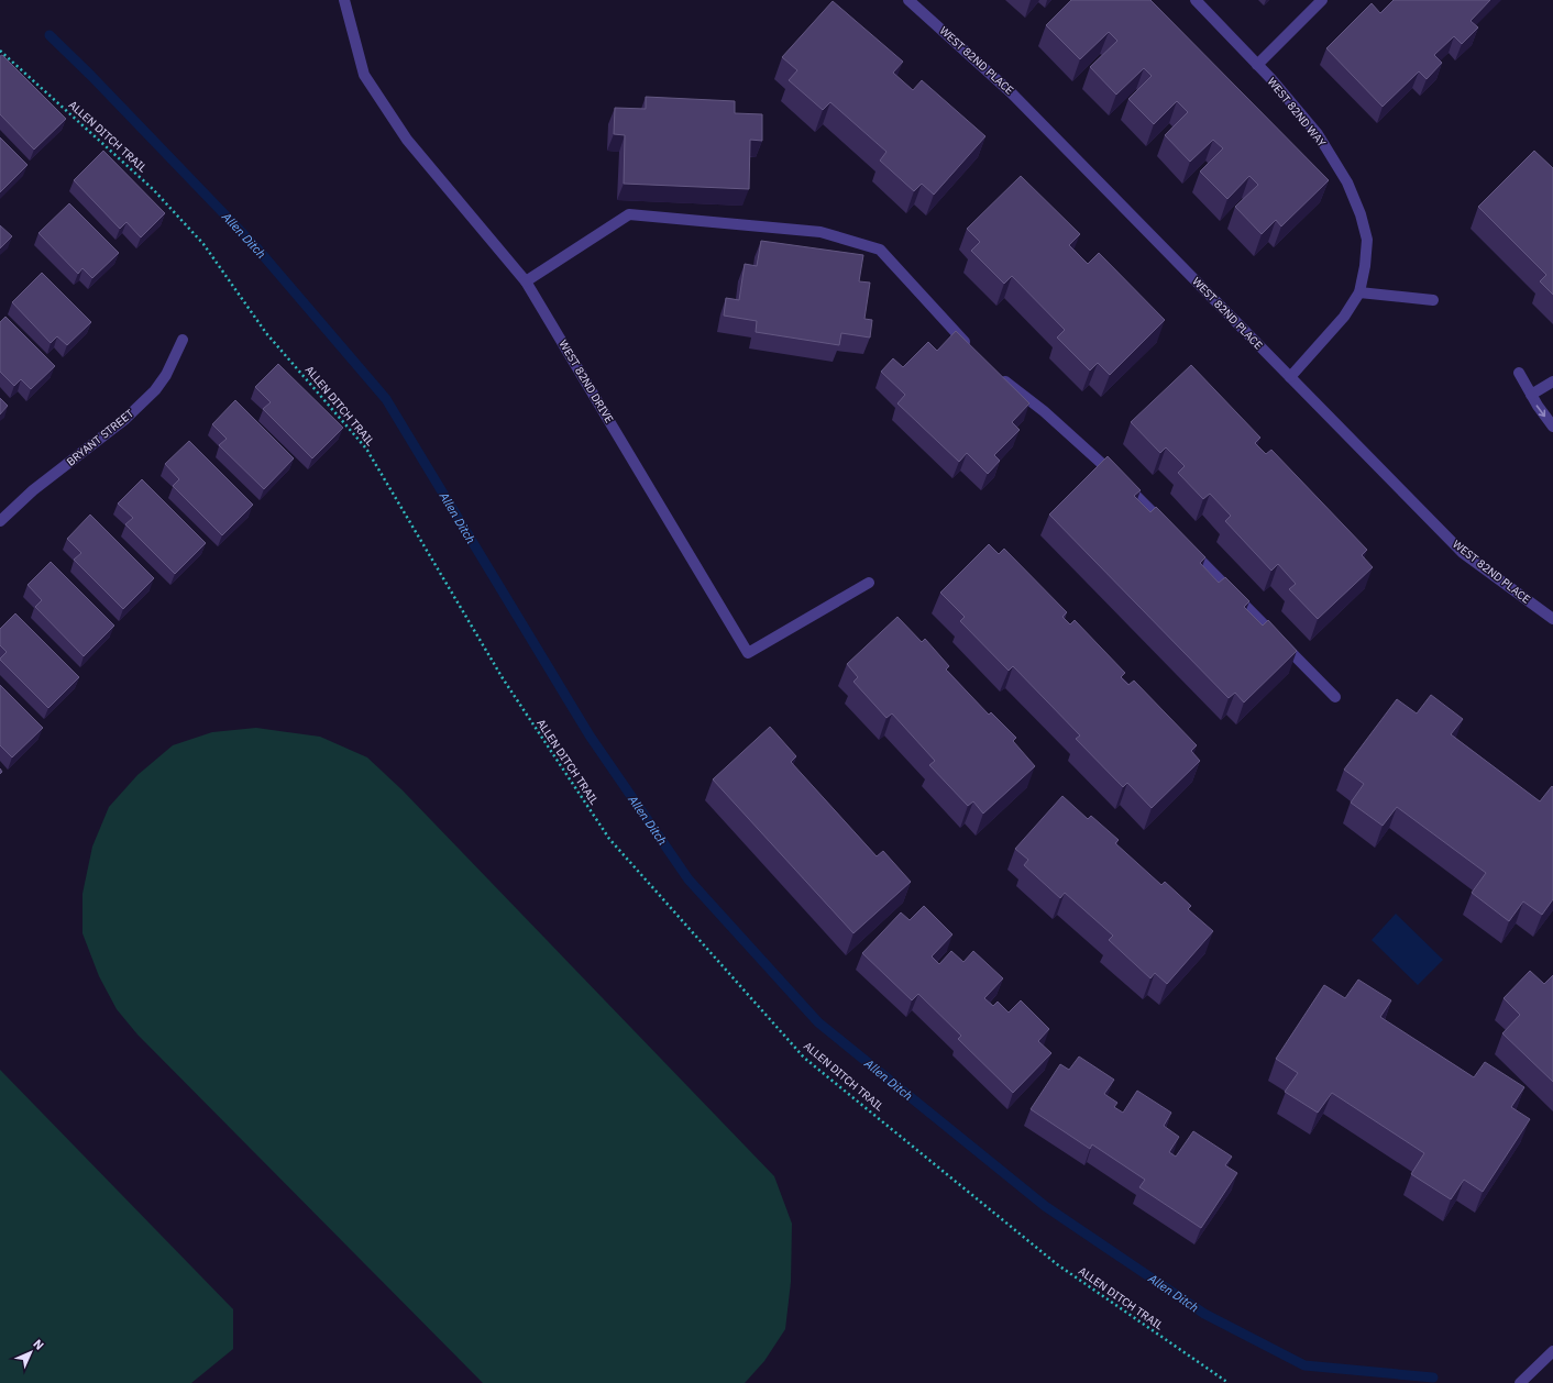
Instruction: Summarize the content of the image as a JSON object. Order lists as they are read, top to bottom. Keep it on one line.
{"streets":{"street":["WEST 82ND PLACE","WEST 82ND WAY","WEST 82ND DRIVE","BRYANT STREET"],"path":["ALLEN DITCH TRAIL"]},"crossings":[["WEST 82ND PLACE","WEST 82ND WAY"]],"water":["Allen Ditch"],"north":"top right"}
